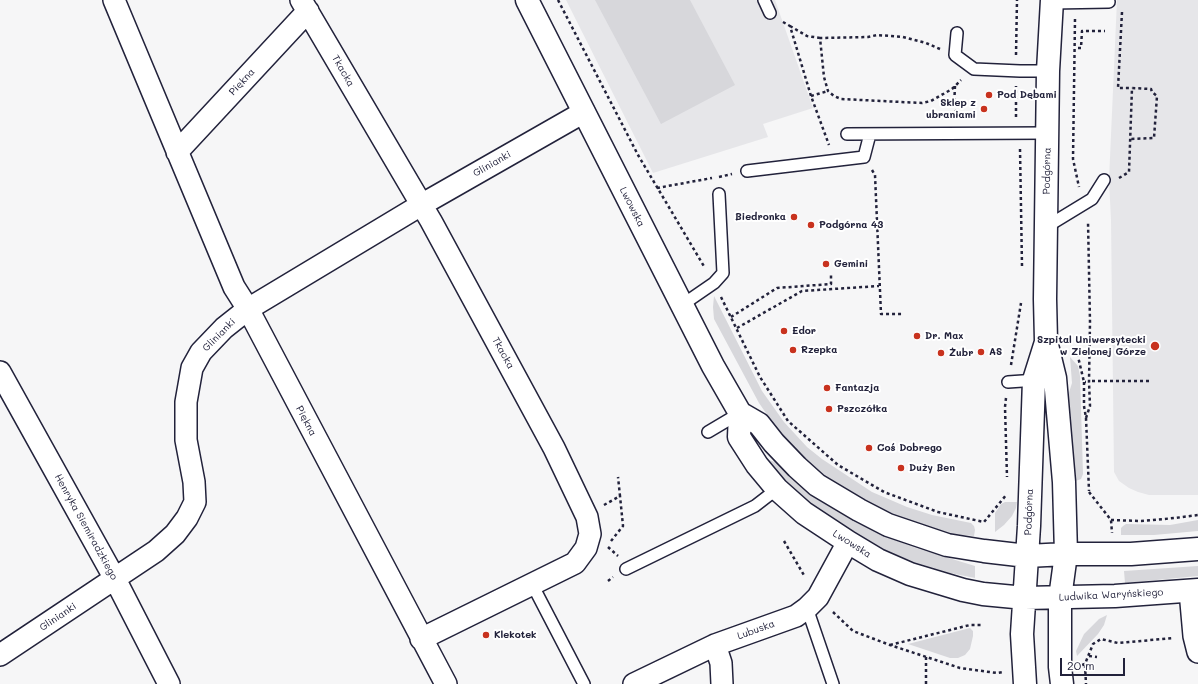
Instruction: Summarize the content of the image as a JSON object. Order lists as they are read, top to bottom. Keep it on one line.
{"streets":{"street":["Tkacka","Piękna","Glinianki","Podgórna","Lwowska","Henryka Siemiradzkiego","Ludwika Waryńskiego","Lubuska"]},"crossings":[["Tkacka","Piękna"],["Tkacka","Glinianki"],["Piękna","Glinianki"],["Glinianki","Lwowska"],["Glinianki","Henryka Siemiradzkiego"],["Podgórna","Lwowska"],["Podgórna","Ludwika Waryńskiego"],["Lwowska","Ludwika Waryńskiego"],["Lwowska","Lubuska"]],"places":["Pod Dębami","Sklep z ubraniami","Biedronka","Podgórna 43","Gemini","Edor","Dr. Max","Szpital Uniwersytecki w Zielonej Górze","Rzepka","AS","Żubr","Fantazja","Pszczółka","Coś Dobrego","Duży Ben","Klekotek"],"scale_bar":"20 m"}
